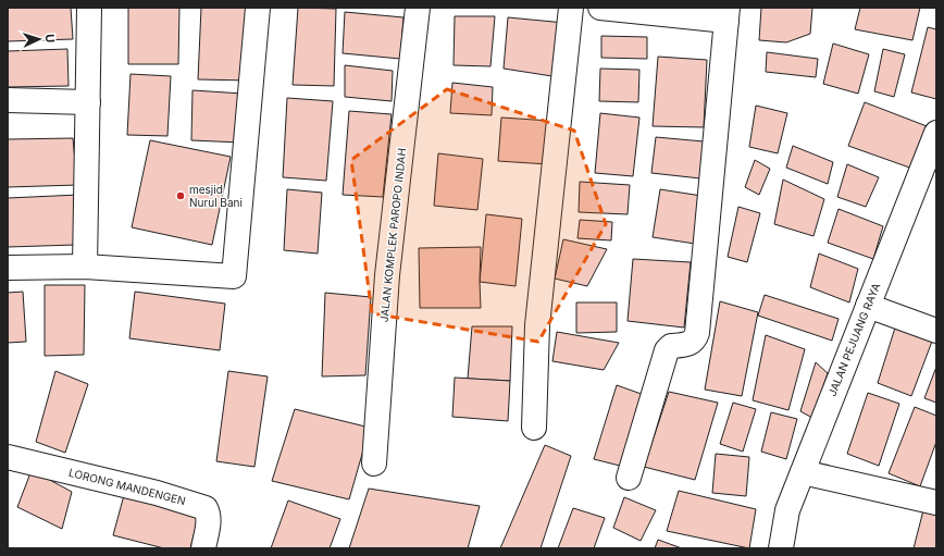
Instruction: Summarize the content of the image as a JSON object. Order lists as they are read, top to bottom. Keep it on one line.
{"streets":{"street":["JALAN KOMPLEK PAROPO INDAH","JALAN PEJUANG RAYA","LORONG MANDENGEN"]},"places":["mesjid Nurul Bani"],"north":"right"}
